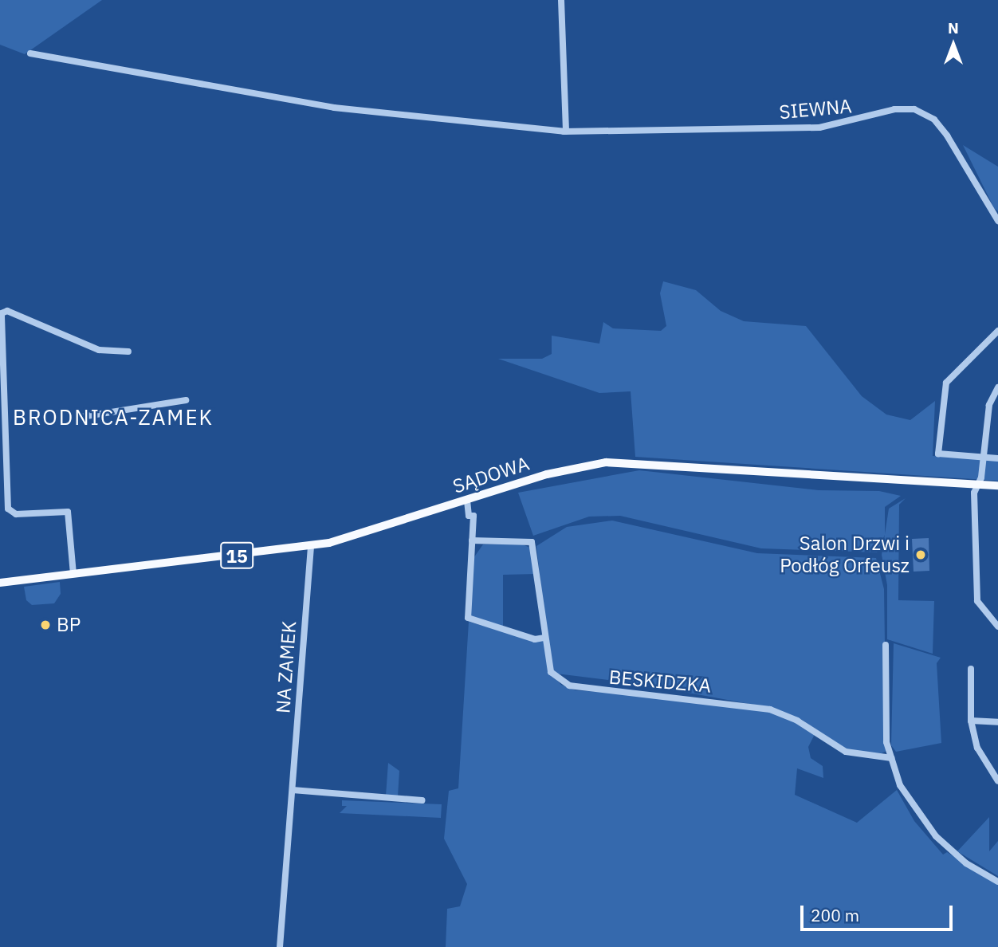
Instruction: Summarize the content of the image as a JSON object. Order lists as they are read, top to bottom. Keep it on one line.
{"streets":{"main road":["SĄDOWA","15"],"street":["SIEWNA","NA ZAMEK","BESKIDZKA"]},"crossings":[["SĄDOWA","NA ZAMEK"]],"districts":["BRODNICA-ZAMEK"],"places":["Salon Drzwi i Podłóg Orfeusz","BP"],"scale_bar":"200 m","north":"top"}
